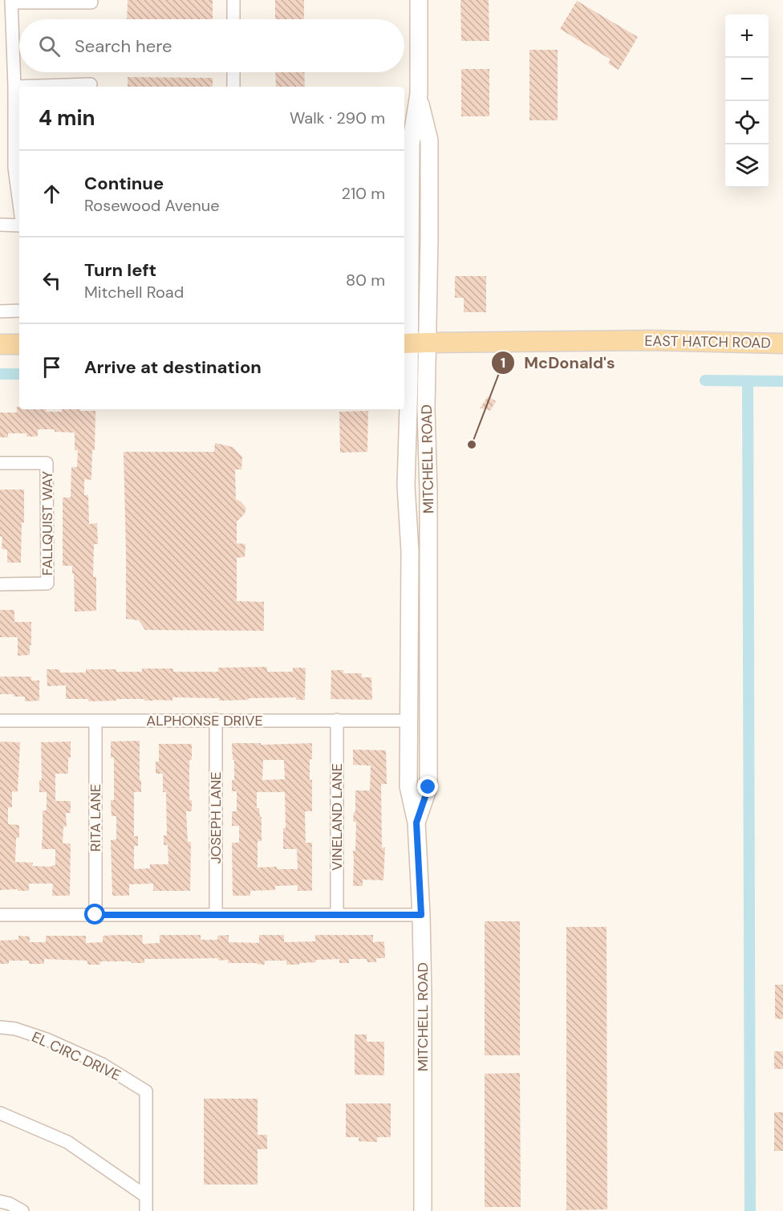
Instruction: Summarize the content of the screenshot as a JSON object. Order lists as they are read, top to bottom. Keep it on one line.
{"streets":{"main road":["EAST HATCH ROAD","MITCHELL ROAD"],"street":["FALLQUIST WAY","ALPHONSE DRIVE","VINELAND LANE","RITA LANE","JOSEPH LANE","EL CIRC DRIVE"]},"crossings":[["EAST HATCH ROAD","MITCHELL ROAD"],["MITCHELL ROAD","ALPHONSE DRIVE"],["ALPHONSE DRIVE","VINELAND LANE"],["ALPHONSE DRIVE","RITA LANE"],["ALPHONSE DRIVE","JOSEPH LANE"]],"places":["McDonald's"],"page":{"map_buttons":["+","−"],"search":"Search here","heading":["4 min","Walk · 290 m"],"list":[["Continue","Rosewood Avenue","210 m"],["Turn left","Mitchell Road","80 m"],"Arrive at destination"]}}
